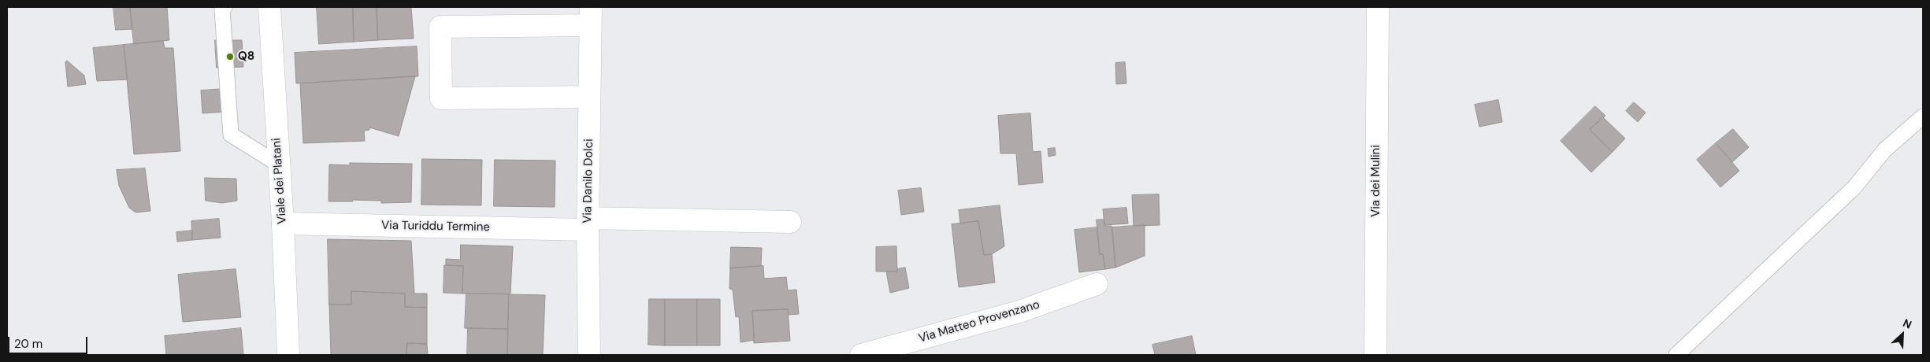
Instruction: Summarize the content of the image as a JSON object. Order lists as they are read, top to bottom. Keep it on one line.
{"streets":{"street":["Viale dei Platani","Via Danilo Dolci","Via dei Mulini","Via Turiddu Termine","Via Matteo Provenzano"]},"crossings":[["Viale dei Platani","Via Turiddu Termine"],["Via Danilo Dolci","Via Turiddu Termine"]],"places":["Q8"],"scale_bar":"20 m","north":"top right"}
